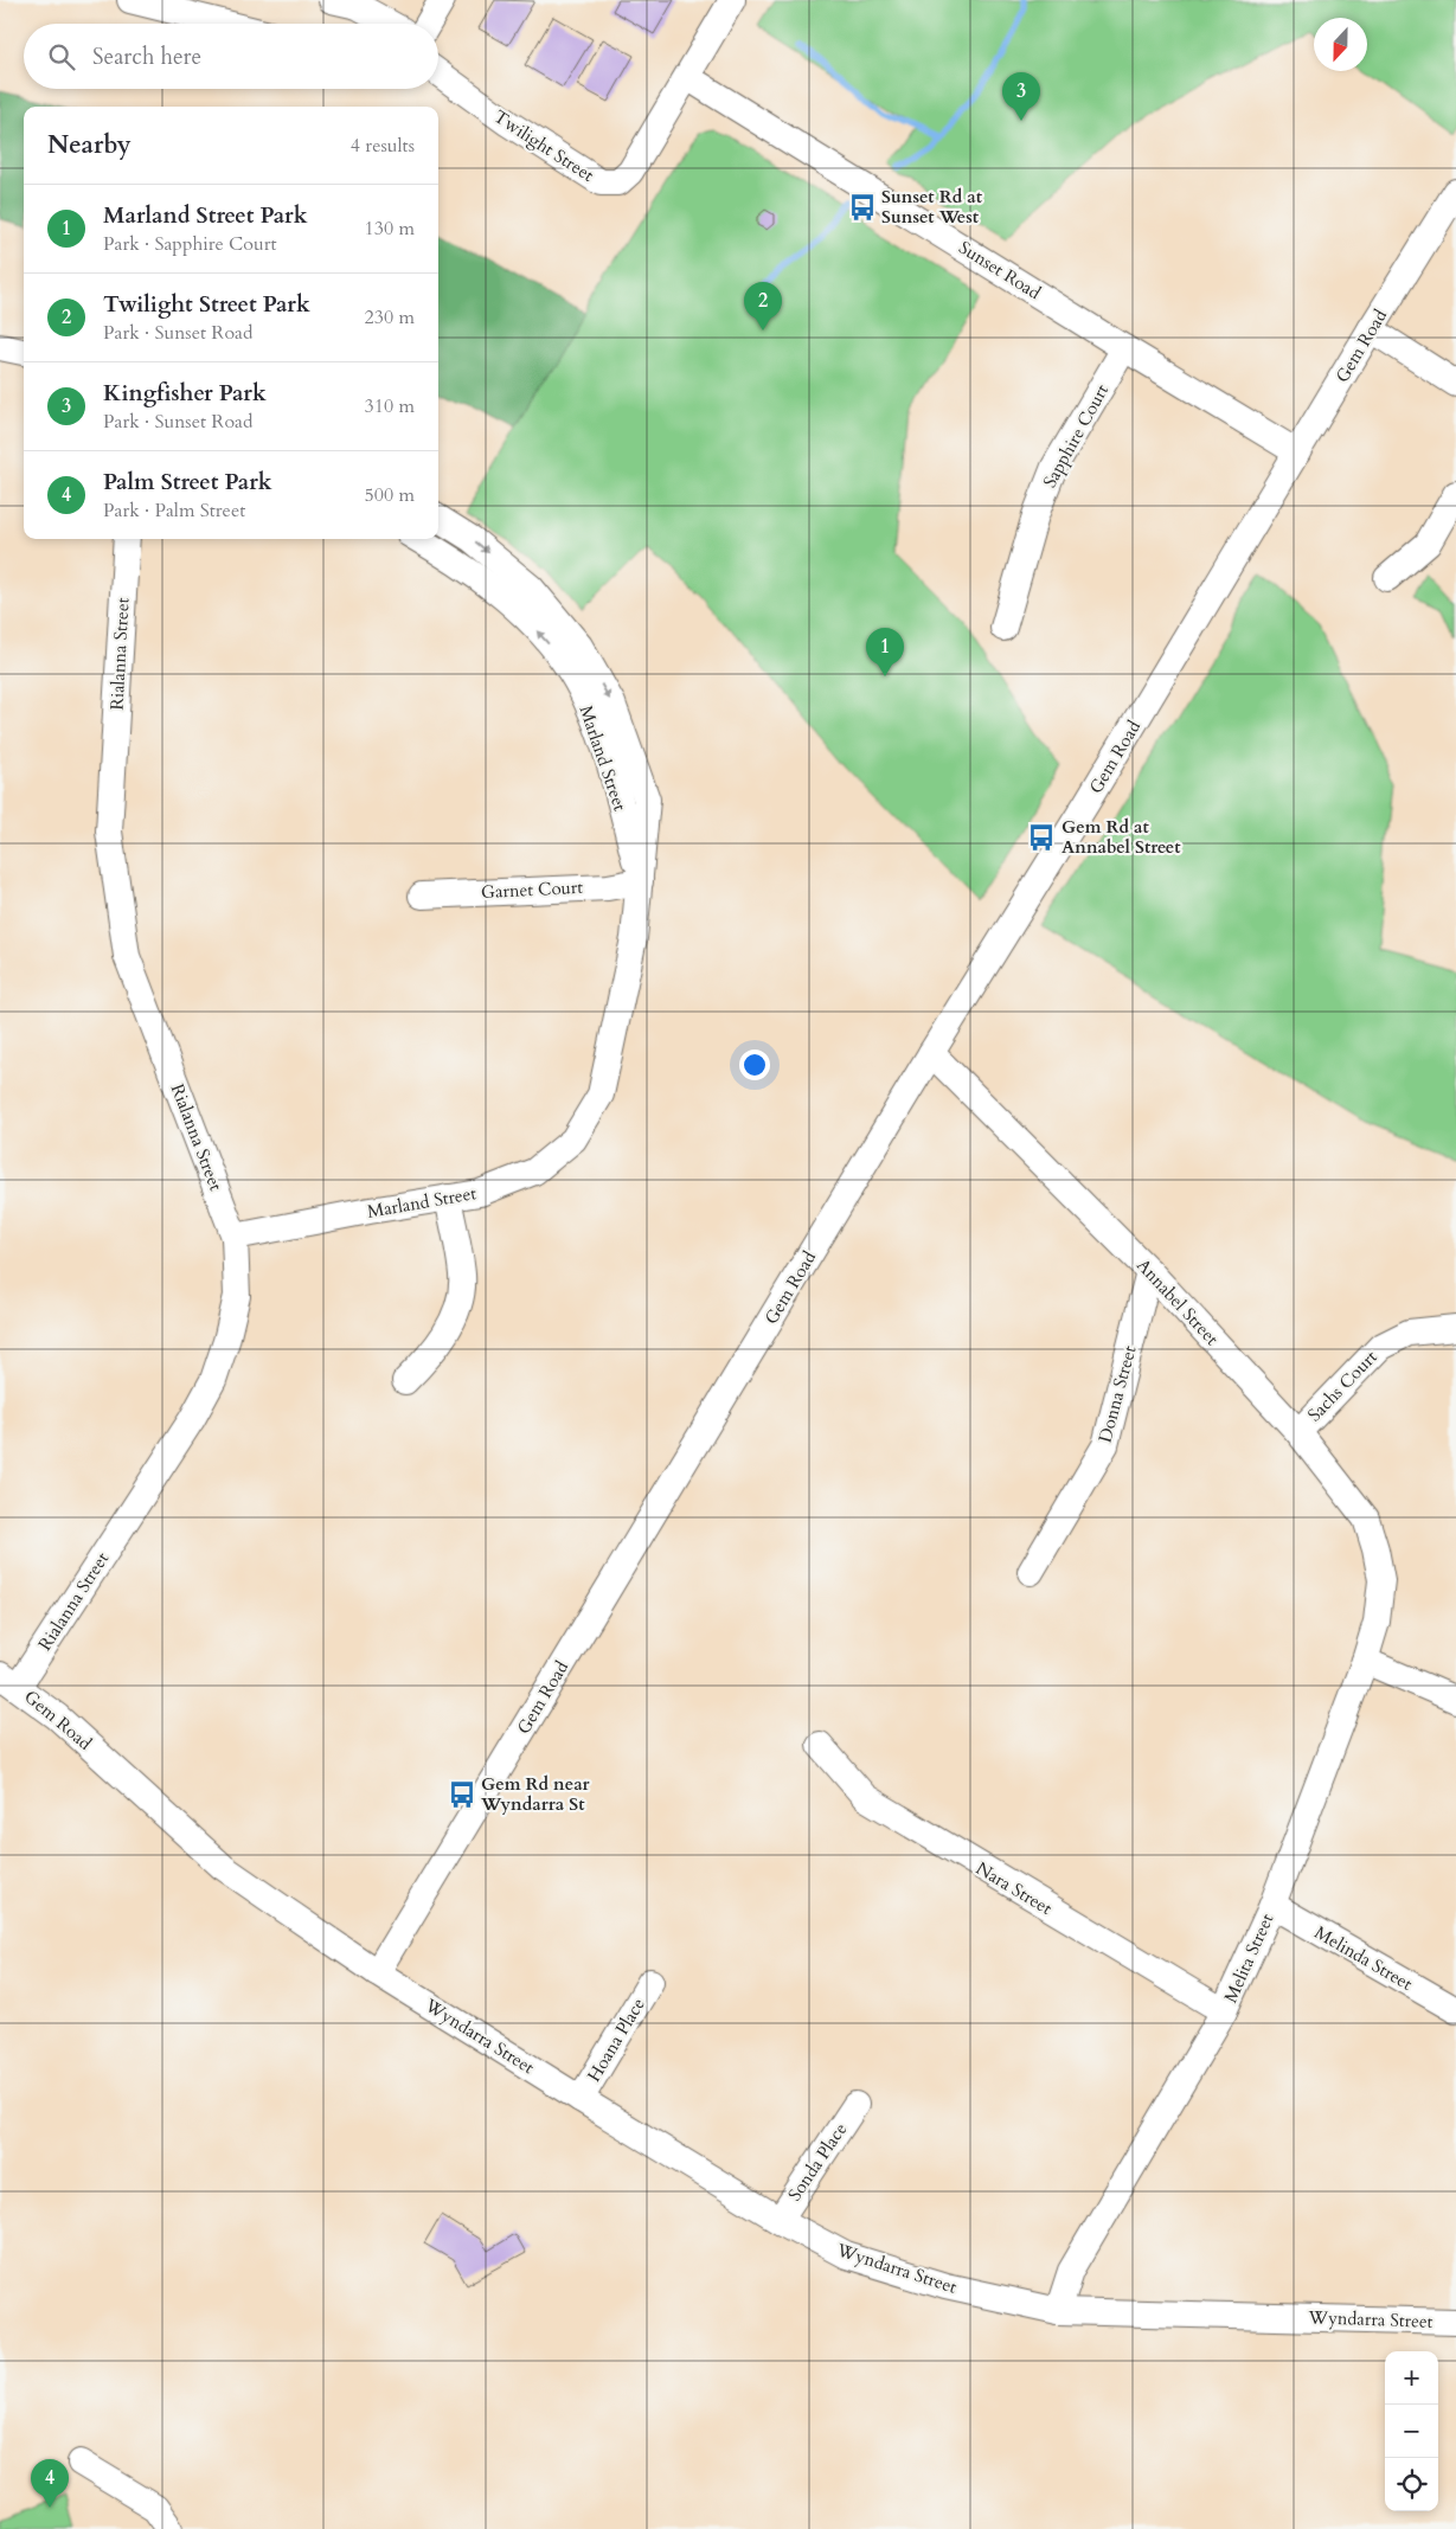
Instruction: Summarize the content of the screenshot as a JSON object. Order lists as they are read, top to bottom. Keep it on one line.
{"streets":{"street":["Twilight Street","Sunset Road","Gem Road","Sapphire Court","Rialanna Street","Marland Street","Garnet Court","Annabel Street","Sachs Court","Donna Street","Nara Street","Melita Street","Melinda Street","Wyndarra Street","Hoana Place","Sonda Place"]},"crossings":[["Twilight Street","Sunset Road"],["Sunset Road","Gem Road"],["Sunset Road","Sapphire Court"],["Gem Road","Rialanna Street"],["Gem Road","Annabel Street"],["Gem Road","Wyndarra Street"],["Rialanna Street","Marland Street"],["Marland Street","Garnet Court"],["Annabel Street","Sachs Court"],["Annabel Street","Donna Street"],["Annabel Street","Melita Street"],["Nara Street","Melita Street"],["Melita Street","Melinda Street"],["Melita Street","Wyndarra Street"],["Wyndarra Street","Hoana Place"],["Wyndarra Street","Sonda Place"]],"places":{"bus stop":["Sunset Rd at Sunset West","Gem Rd at Annabel Street","Gem Rd near Wyndarra St"]},"north":"bottom","page":{"search":"Search here","pins":["3","2","1","4"],"heading":["Nearby","4 results"],"list":[{"mark":"1","name":"Marland Street Park","note":"Park · Sapphire Court","value":"130 m"},{"mark":"2","name":"Twilight Street Park","note":"Park · Sunset Road","value":"230 m"},{"mark":"3","name":"Kingfisher Park","note":"Park · Sunset Road","value":"310 m"},{"mark":"4","name":"Palm Street Park","note":"Park · Palm Street","value":"500 m"}],"map_buttons":["+","−"]}}
